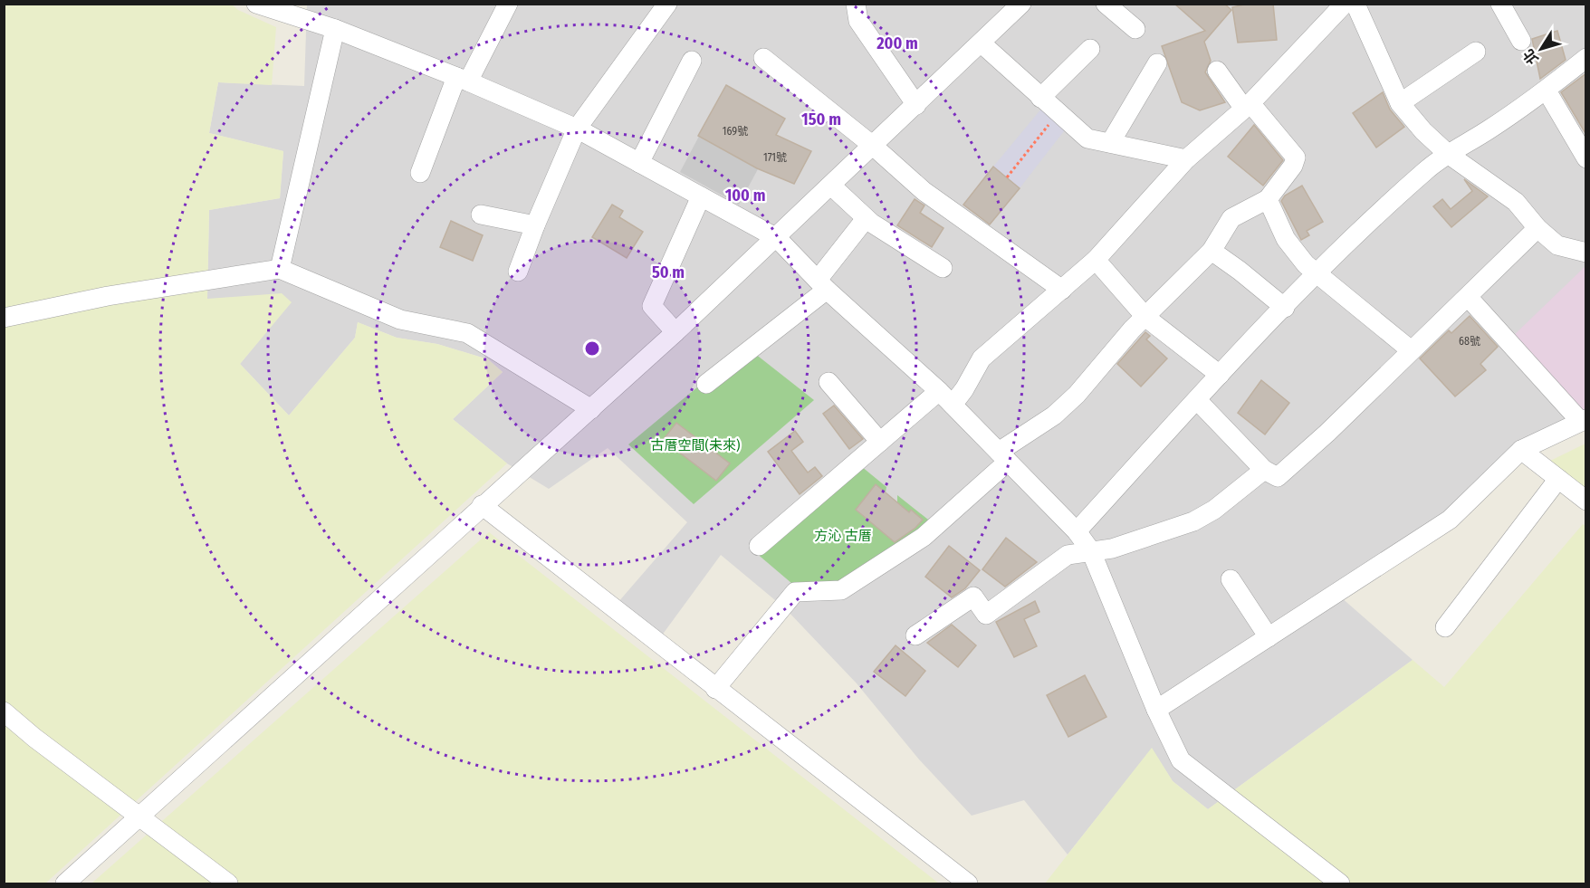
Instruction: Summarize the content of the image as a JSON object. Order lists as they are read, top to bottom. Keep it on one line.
{"parks":["古厝空間(未來)","方沁 古厝"],"house_numbers":["169號","171號","68號"],"north":"bottom left","rings":["200 m","150 m","100 m","50 m"]}
